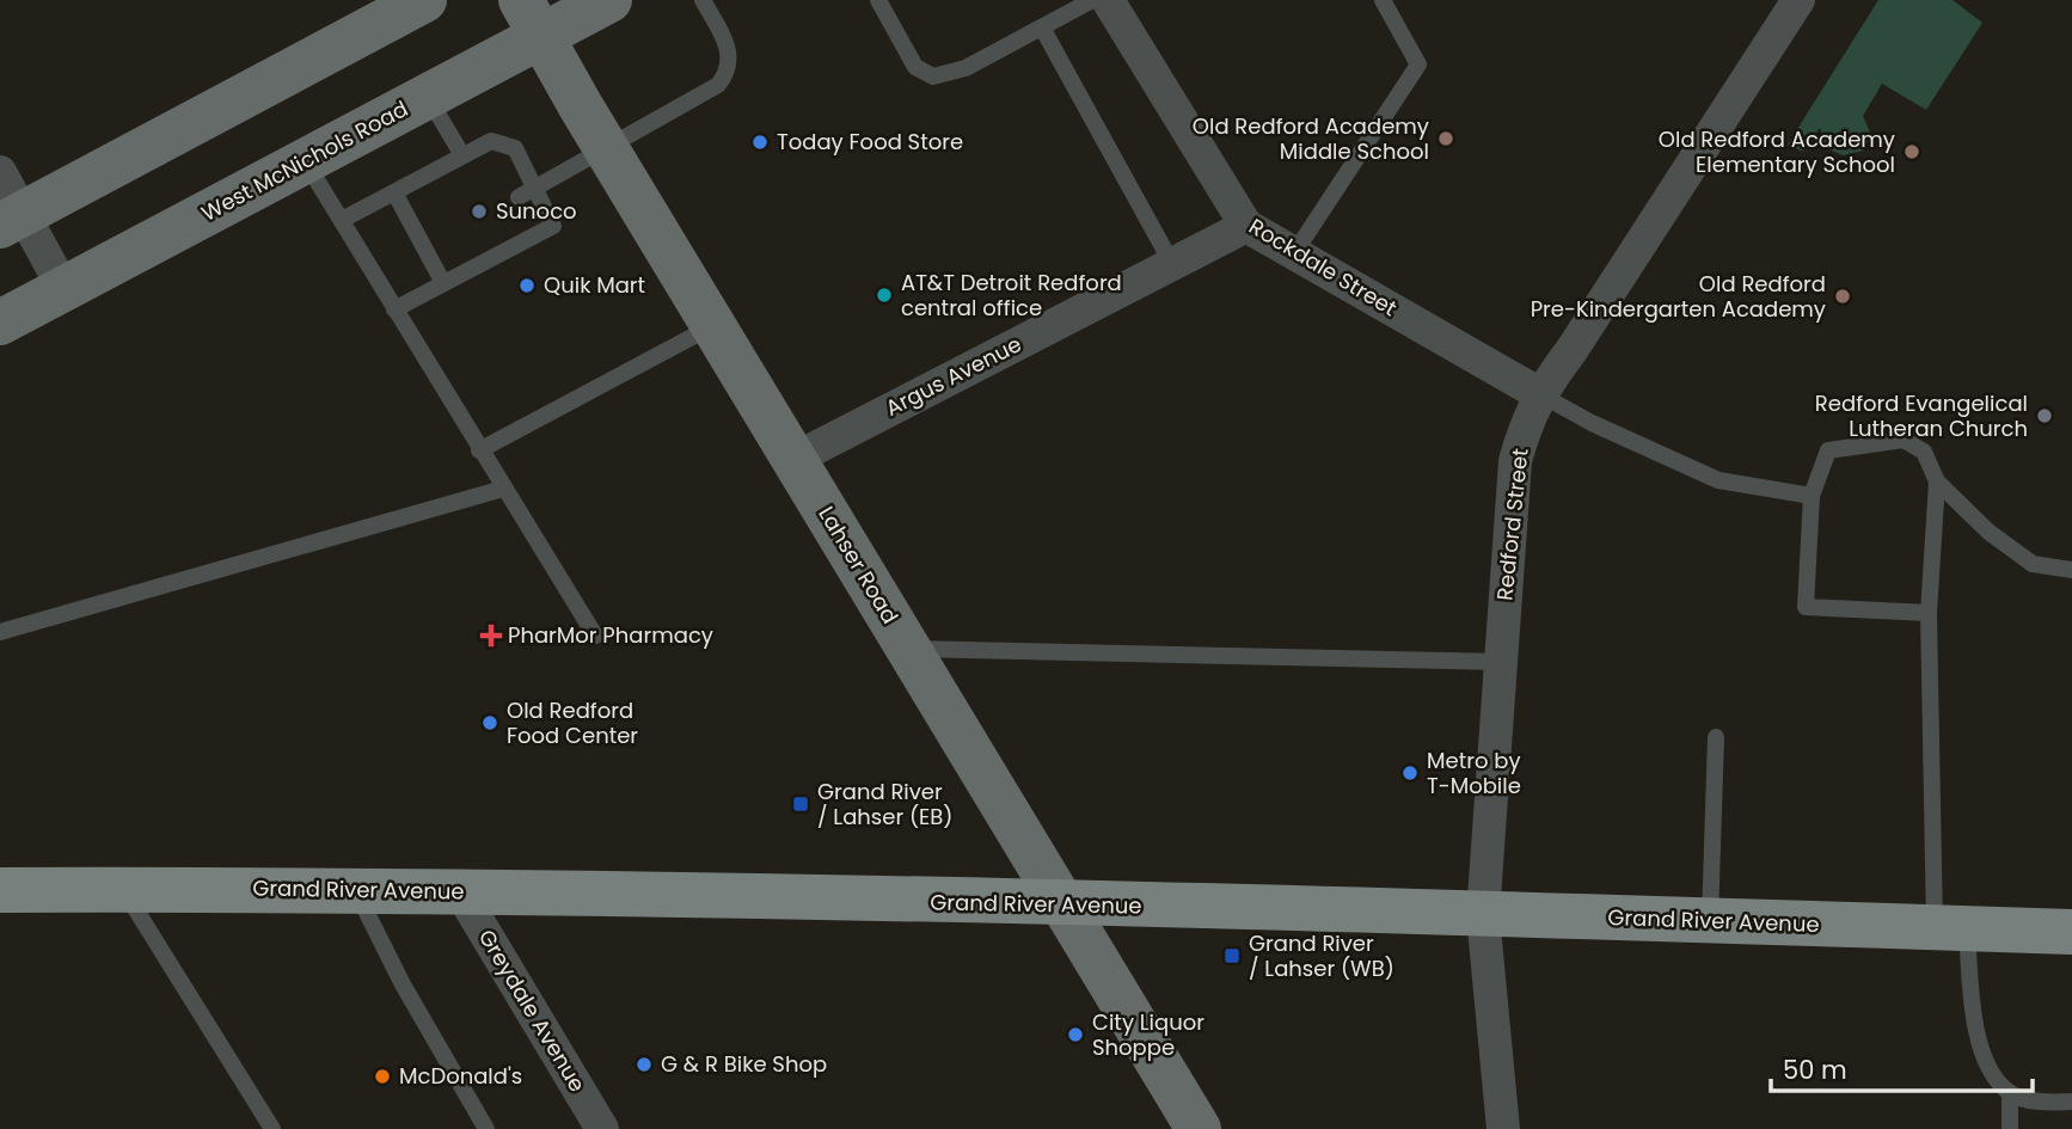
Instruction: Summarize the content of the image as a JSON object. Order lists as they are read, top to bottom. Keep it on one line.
{"streets":{"main road":["West McNichols Road","Lahser Road","Grand River Avenue"],"street":["Rockdale Street","Argus Avenue","Redford Street","Greydale Avenue"]},"crossings":[["West McNichols Road","Lahser Road"],["Rockdale Street","Argus Avenue"],["Rockdale Street","Redford Street"],["Argus Avenue","Lahser Road"],["Redford Street","Grand River Avenue"],["Lahser Road","Grand River Avenue"],["Grand River Avenue","Greydale Avenue"]],"places":{"other":["Old Redford Academy Middle School","Today Food Store","Old Redford Academy Elementary School","Sunoco","Quik Mart","AT&T Detroit Redford central office","Old Redford Pre-Kindergarten Academy","Redford Evangelical Lutheran Church","Old Redford Food Center","Metro by T-Mobile","City Liquor Shoppe","G & R Bike Shop","McDonald's"],"health":["PharMor Pharmacy"],"transit":["Grand River / Lahser (EB)","Grand River / Lahser (WB)"]},"scale_bar":"50 m"}
